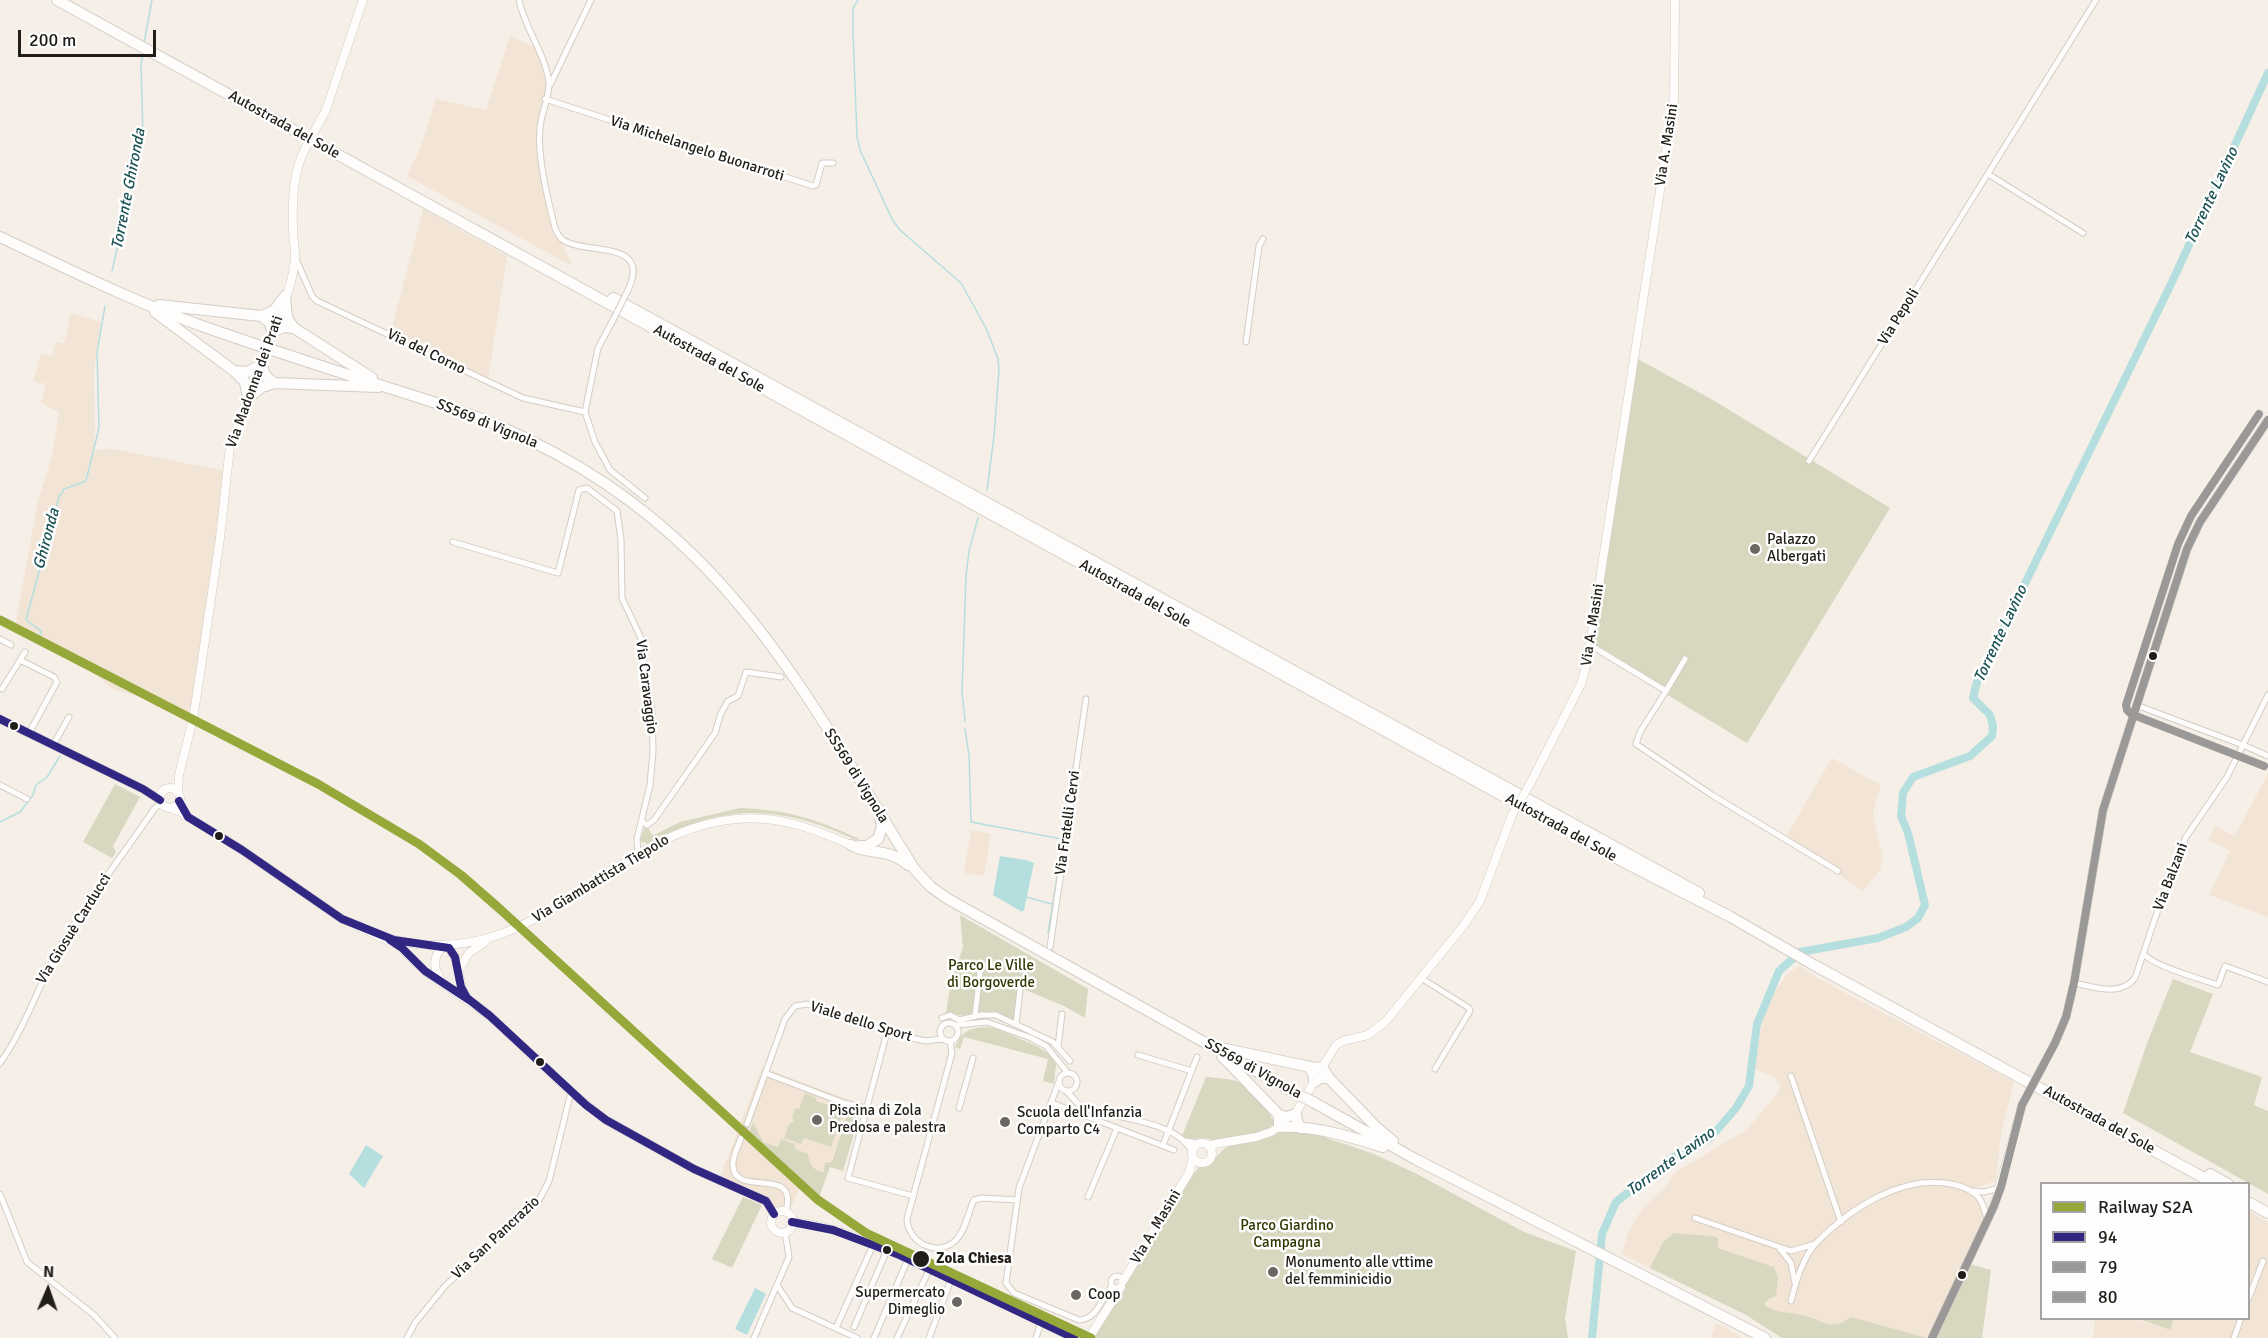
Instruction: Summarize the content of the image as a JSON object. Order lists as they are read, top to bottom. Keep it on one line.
{"streets":{"highway":["Autostrada del Sole","SS569 di Vignola"],"main road":["Via A. Masini","Via Madonna dei Prati","Via Giambattista Tiepolo"],"street":["Via Michelangelo Buonarroti","Via Pepoli","Via del Corno","Via Caravaggio","Via Fratelli Cervi","Via Balzani","Via Giosuè Carducci","Viale dello Sport","Via San Pancrazio"]},"crossings":[["Via del Corno","Via Madonna dei Prati"],["Via Madonna dei Prati","Via Giosuè Carducci"],["Via Caravaggio","Via Giambattista Tiepolo"]],"water":["Torrente Ghironda","Torrente Lavino","Ghironda"],"parks":["Parco Le Ville di Borgoverde","Parco Giardino Campagna"],"places":["Palazzo Albergati","Piscina di Zola Predosa e palestra","Scuola dell'Infanzia Comparto C4","Zola Chiesa","Monumento alle vttime del femminicidio","Coop","Supermercato Dimeglio"],"lines":["transit line 80","transit line 79","rail line S2A","transit line 94"],"legend":["Railway S2A","94","79","80"],"scale_bar":"200 m","north":"top"}
